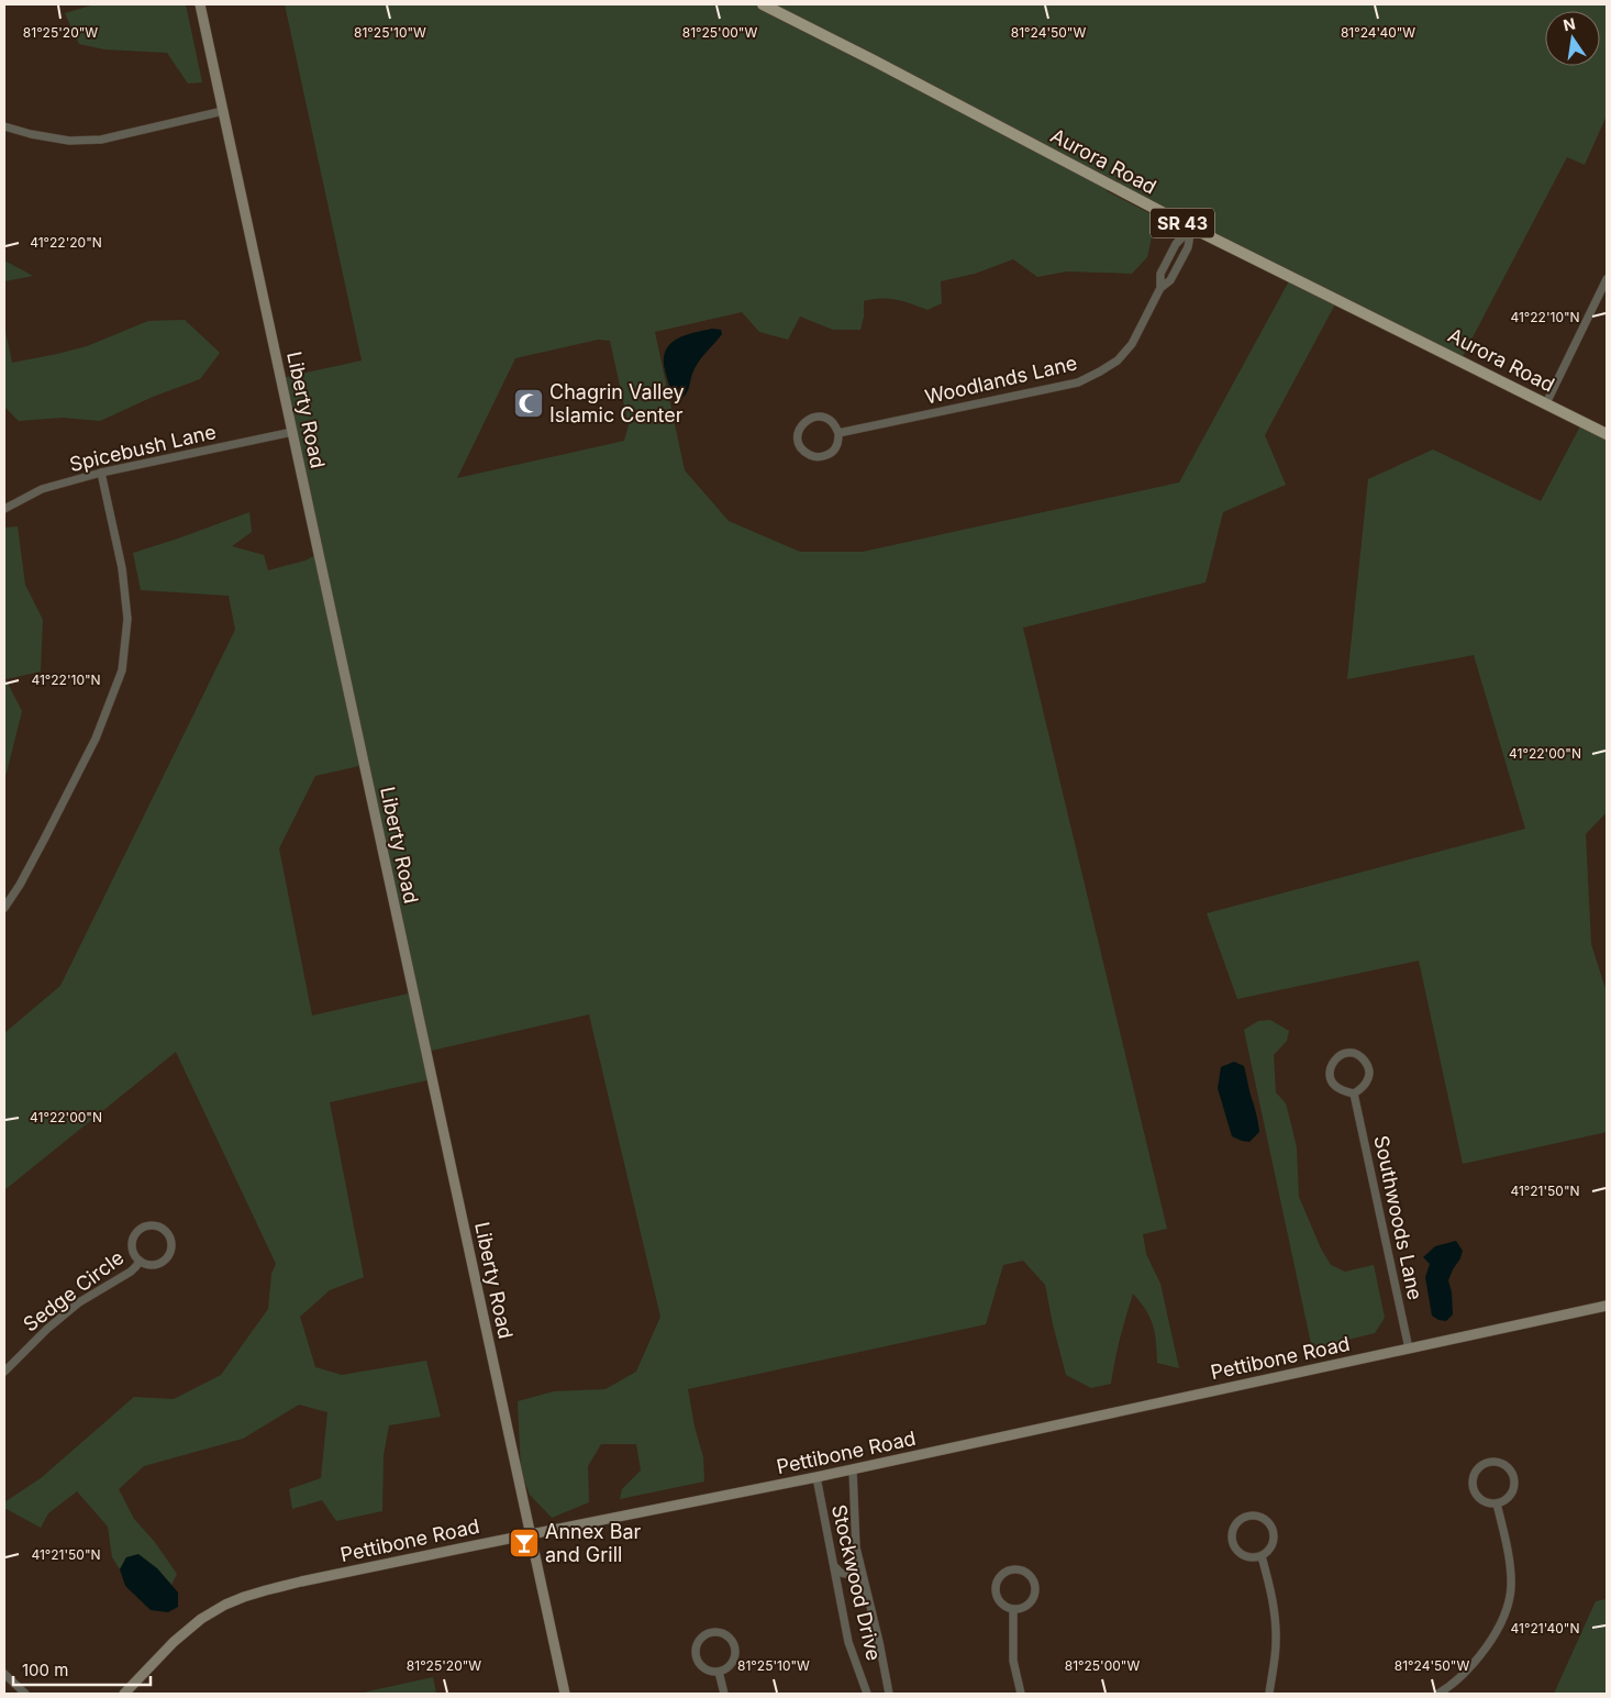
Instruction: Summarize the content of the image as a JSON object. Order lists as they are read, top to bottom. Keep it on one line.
{"streets":{"main road":["Aurora Road","SR 43"],"street":["Woodlands Lane","Liberty Road","Spicebush Lane","Southwoods Lane","Sedge Circle","Pettibone Road","Stockwood Drive"]},"crossings":[["Aurora Road","Woodlands Lane"],["Liberty Road","Spicebush Lane"],["Liberty Road","Pettibone Road"],["Southwoods Lane","Pettibone Road"],["Pettibone Road","Stockwood Drive"]],"places":{"mosque":["Chagrin Valley Islamic Center"],"bar":["Annex Bar and Grill"]},"scale_bar":"100 m","north":"top","coordinates":["81°25'20\"W","81°25'10\"W","81°25'00\"W","81°24'50\"W","81°24'40\"W","41°22'20\"N","41°22'10\"N","41°22'00\"N","41°21'50\"N","41°21'40\"N"]}
